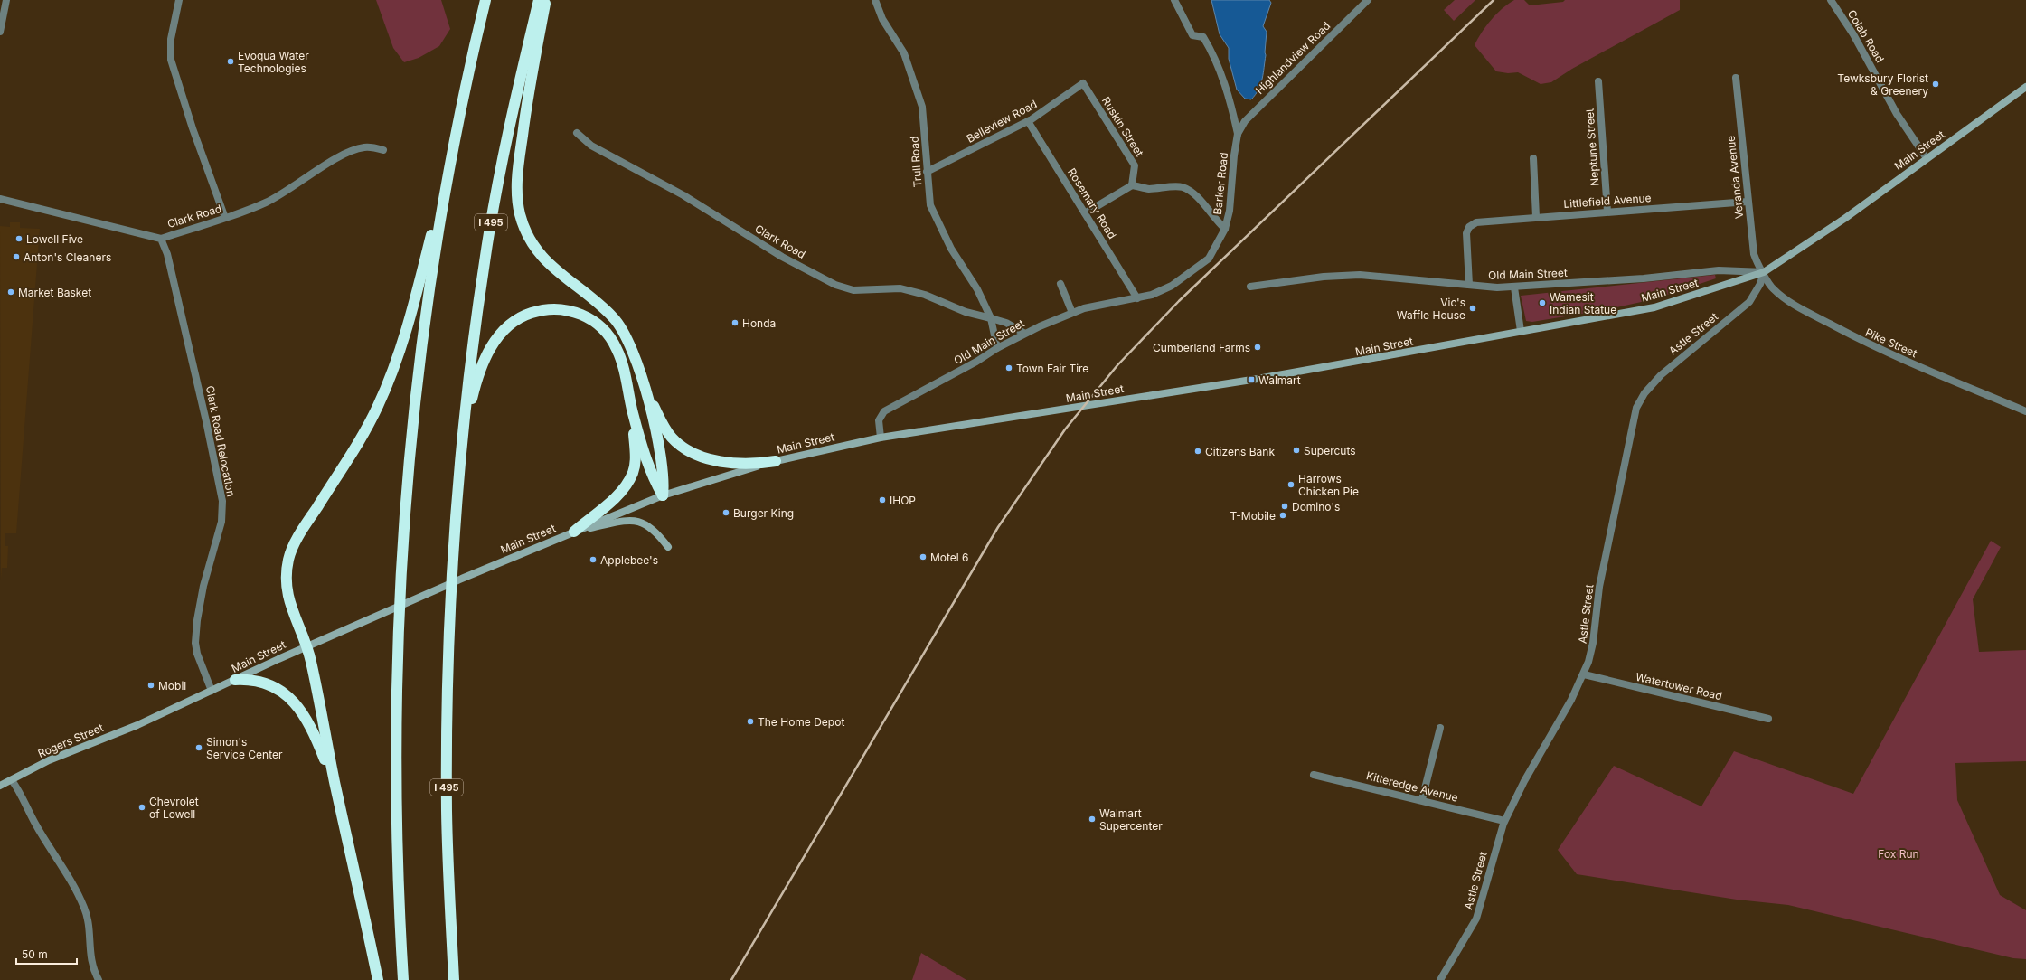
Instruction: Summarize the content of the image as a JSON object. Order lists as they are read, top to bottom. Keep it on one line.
{"streets":{"highway":["I 495"],"main road":["Main Street","Rogers Street"],"street":["Colab Road","Highlandview Road","Belleview Road","Ruskin Street","Neptune Street","Trull Road","Veranda Avenue","Barker Road","Littlefield Avenue","Rosemary Road","Clark Road","Old Main Street","Astle Street","Pike Street","Clark Road Relocation","Watertower Road","Kitteredge Avenue"]},"crossings":[["Colab Road","Main Street"],["Highlandview Road","Barker Road"],["Belleview Road","Ruskin Street"],["Belleview Road","Trull Road"],["Belleview Road","Rosemary Road"],["Neptune Street","Littlefield Avenue"],["Main Street","Veranda Avenue"],["Main Street","Old Main Street"],["Main Street","Astle Street"],["Main Street","Pike Street"],["Main Street","Clark Road Relocation"],["Main Street","Rogers Street"],["Trull Road","Clark Road"],["Trull Road","Old Main Street"],["Veranda Avenue","Littlefield Avenue"],["Veranda Avenue","Old Main Street"],["Veranda Avenue","Astle Street"],["Veranda Avenue","Pike Street"],["Barker Road","Rosemary Road"],["Barker Road","Old Main Street"],["Littlefield Avenue","Old Main Street"],["Rosemary Road","Old Main Street"],["Clark Road","Clark Road Relocation"],["Old Main Street","Astle Street"],["Old Main Street","Pike Street"],["Astle Street","Pike Street"],["Astle Street","Watertower Road"],["Astle Street","Kitteredge Avenue"]],"parks":["Fox Run"],"places":{"other":["Evoqua Water Technologies","Tewksbury Florist & Greenery","Lowell Five","Anton's Cleaners","Market Basket","Wamesit Indian Statue","Vic's Waffle House","Honda","Cumberland Farms","Town Fair Tire","Supercuts","Citizens Bank","Harrows Chicken Pie","IHOP","Domino's","Burger King","T-Mobile","Motel 6","Applebee's","Mobil","The Home Depot","Simon's Service Center","Chevrolet of Lowell","Walmart Supercenter"],"transit":["Walmart"]},"scale_bar":"50 m"}
